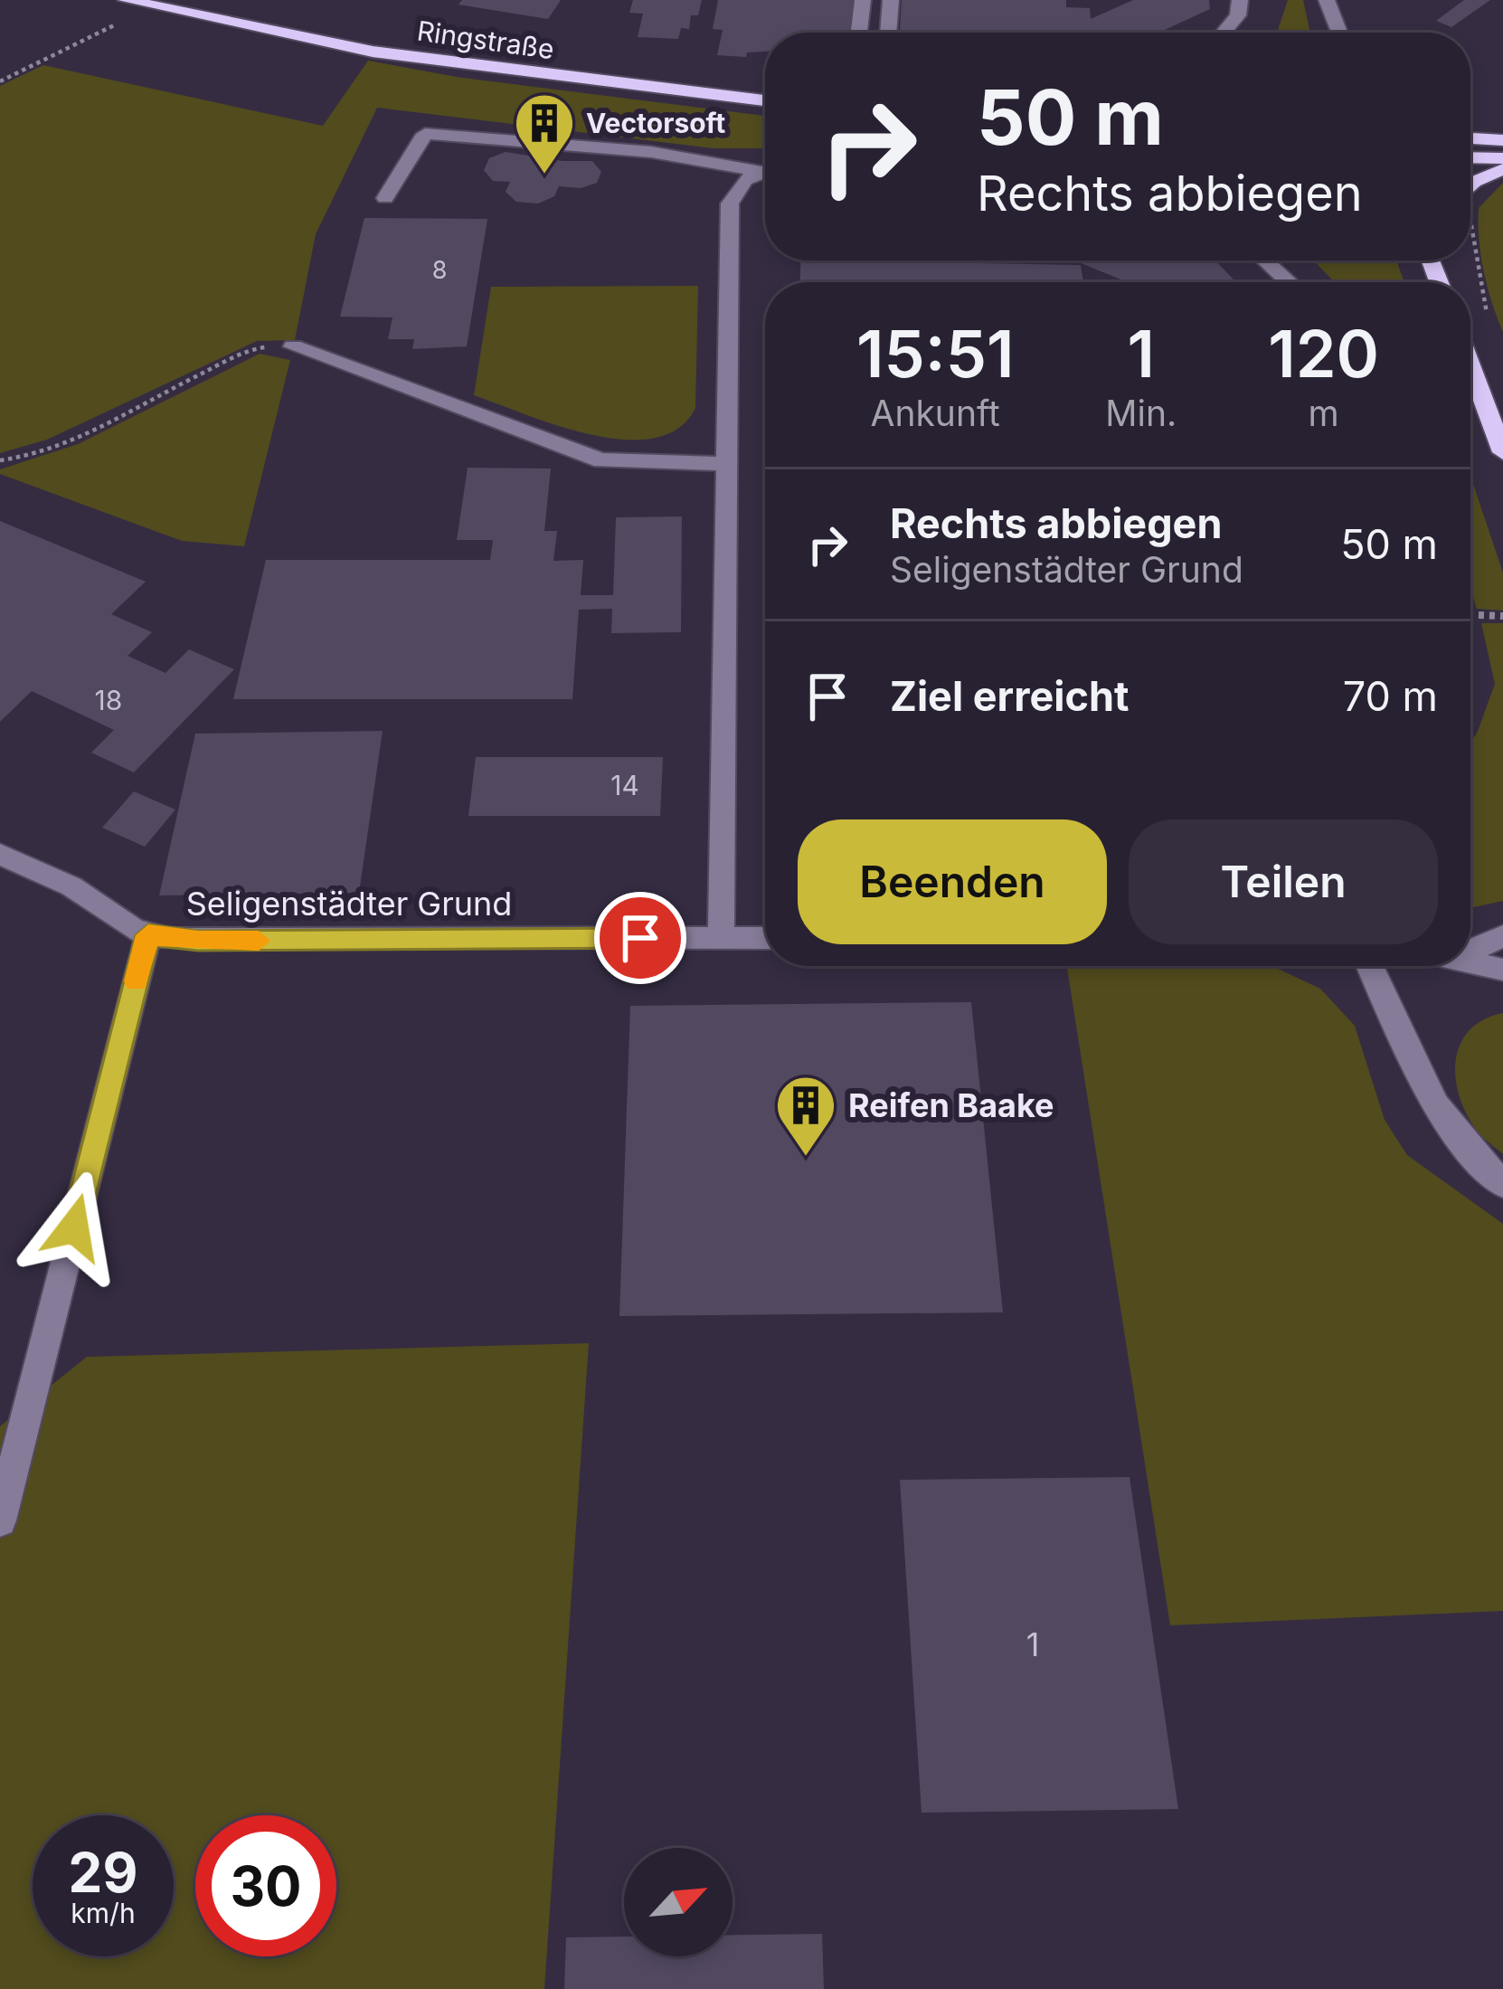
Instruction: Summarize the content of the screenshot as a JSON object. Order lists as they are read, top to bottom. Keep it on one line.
{"streets":{"main road":["Ringstraße"],"street":["Seligenstädter Grund"]},"places":{"building":["Vectorsoft","Reifen Baake"]},"house_numbers":["8","18","14","1"],"north":"top right","page":{"turn":["50 m","Rechts abbiegen"],"eta":["15:51","Ankunft","1","Min.","120","m"],"list":[{"name":"Rechts abbiegen","note":"Seligenstädter Grund","value":"50 m"},{"name":"Ziel erreicht","value":"70 m"}],"buttons":["Beenden","Teilen"],"speed":"29 km/h","limit":"30"}}
